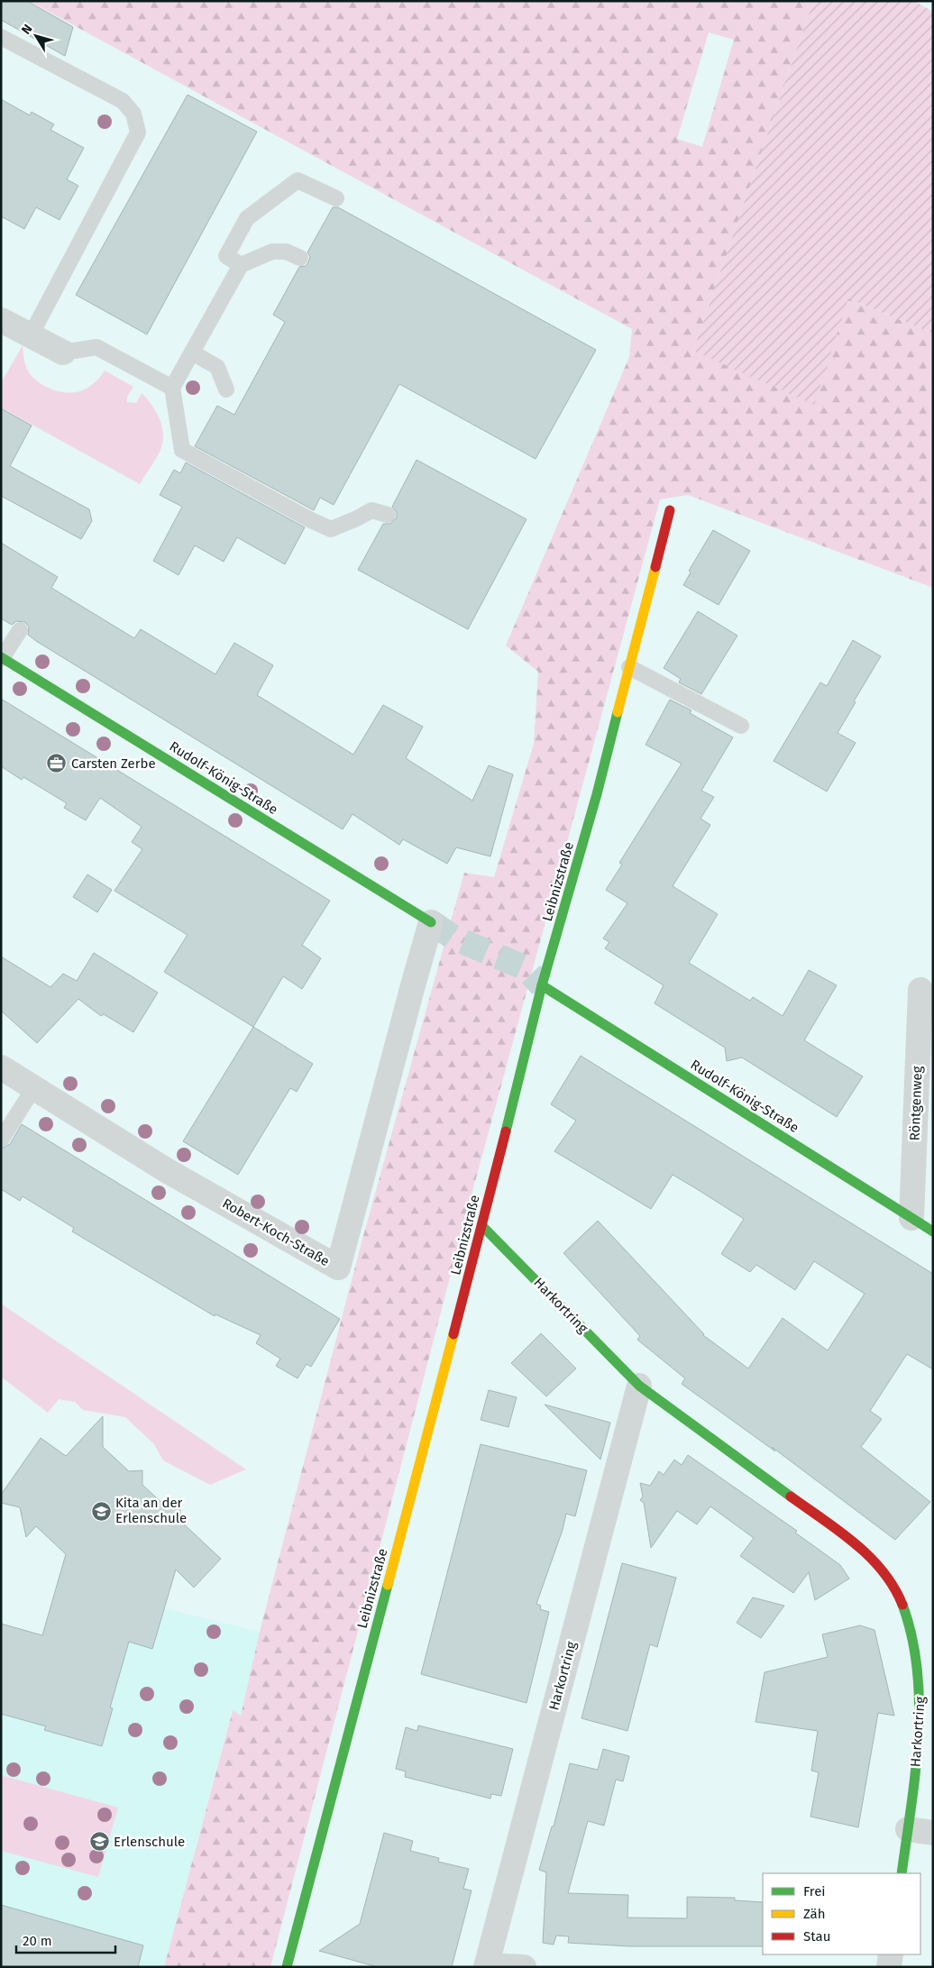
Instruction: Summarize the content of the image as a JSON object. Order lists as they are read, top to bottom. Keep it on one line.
{"streets":{"street":["Rudolf-König-Straße","Leibnizstraße","Röntgenweg","Robert-Koch-Straße","Harkortring"]},"crossings":[["Rudolf-König-Straße","Leibnizstraße"],["Rudolf-König-Straße","Röntgenweg"],["Rudolf-König-Straße","Robert-Koch-Straße"],["Leibnizstraße","Harkortring"]],"places":{"office":["Carsten Zerbe"],"school or university":["Kita an der Erlenschule","Erlenschule"]},"legend":["Frei","Zäh","Stau"],"scale_bar":"20 m","north":"top left"}
